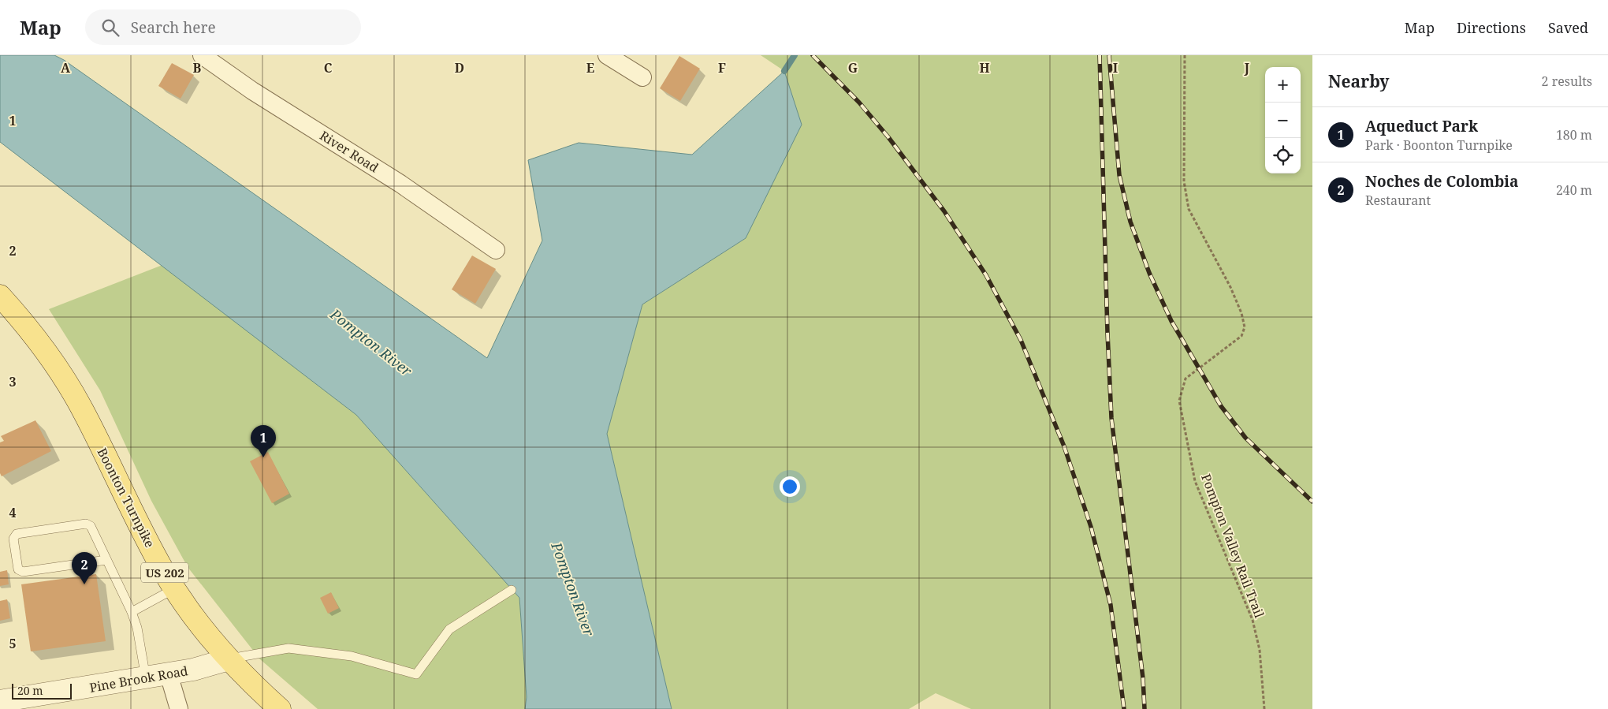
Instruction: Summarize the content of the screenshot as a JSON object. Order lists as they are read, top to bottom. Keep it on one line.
{"streets":{"main road":["Boonton Turnpike","US 202"],"street":["River Road","Pine Brook Road"],"path":["Pompton Valley Rail Trail"]},"crossings":[["Boonton Turnpike","Pine Brook Road"]],"water":["Pompton River"],"scale_bar":"20 m","page":{"header":"Map","search":"Search here","nav":["Map","Directions","Saved"],"heading":["Nearby","2 results"],"map_buttons":["+","−"],"list":[{"mark":"1","name":"Aqueduct Park","note":"Park · Boonton Turnpike","value":"180 m"},{"mark":"2","name":"Noches de Colombia","note":"Restaurant","value":"240 m"}],"pins":["1","2"],"scale":"20 m"},"grid":{"columns":["A","B","C","D","E","F","G","H","I","J"],"rows":["1","2","3","4","5"]}}
